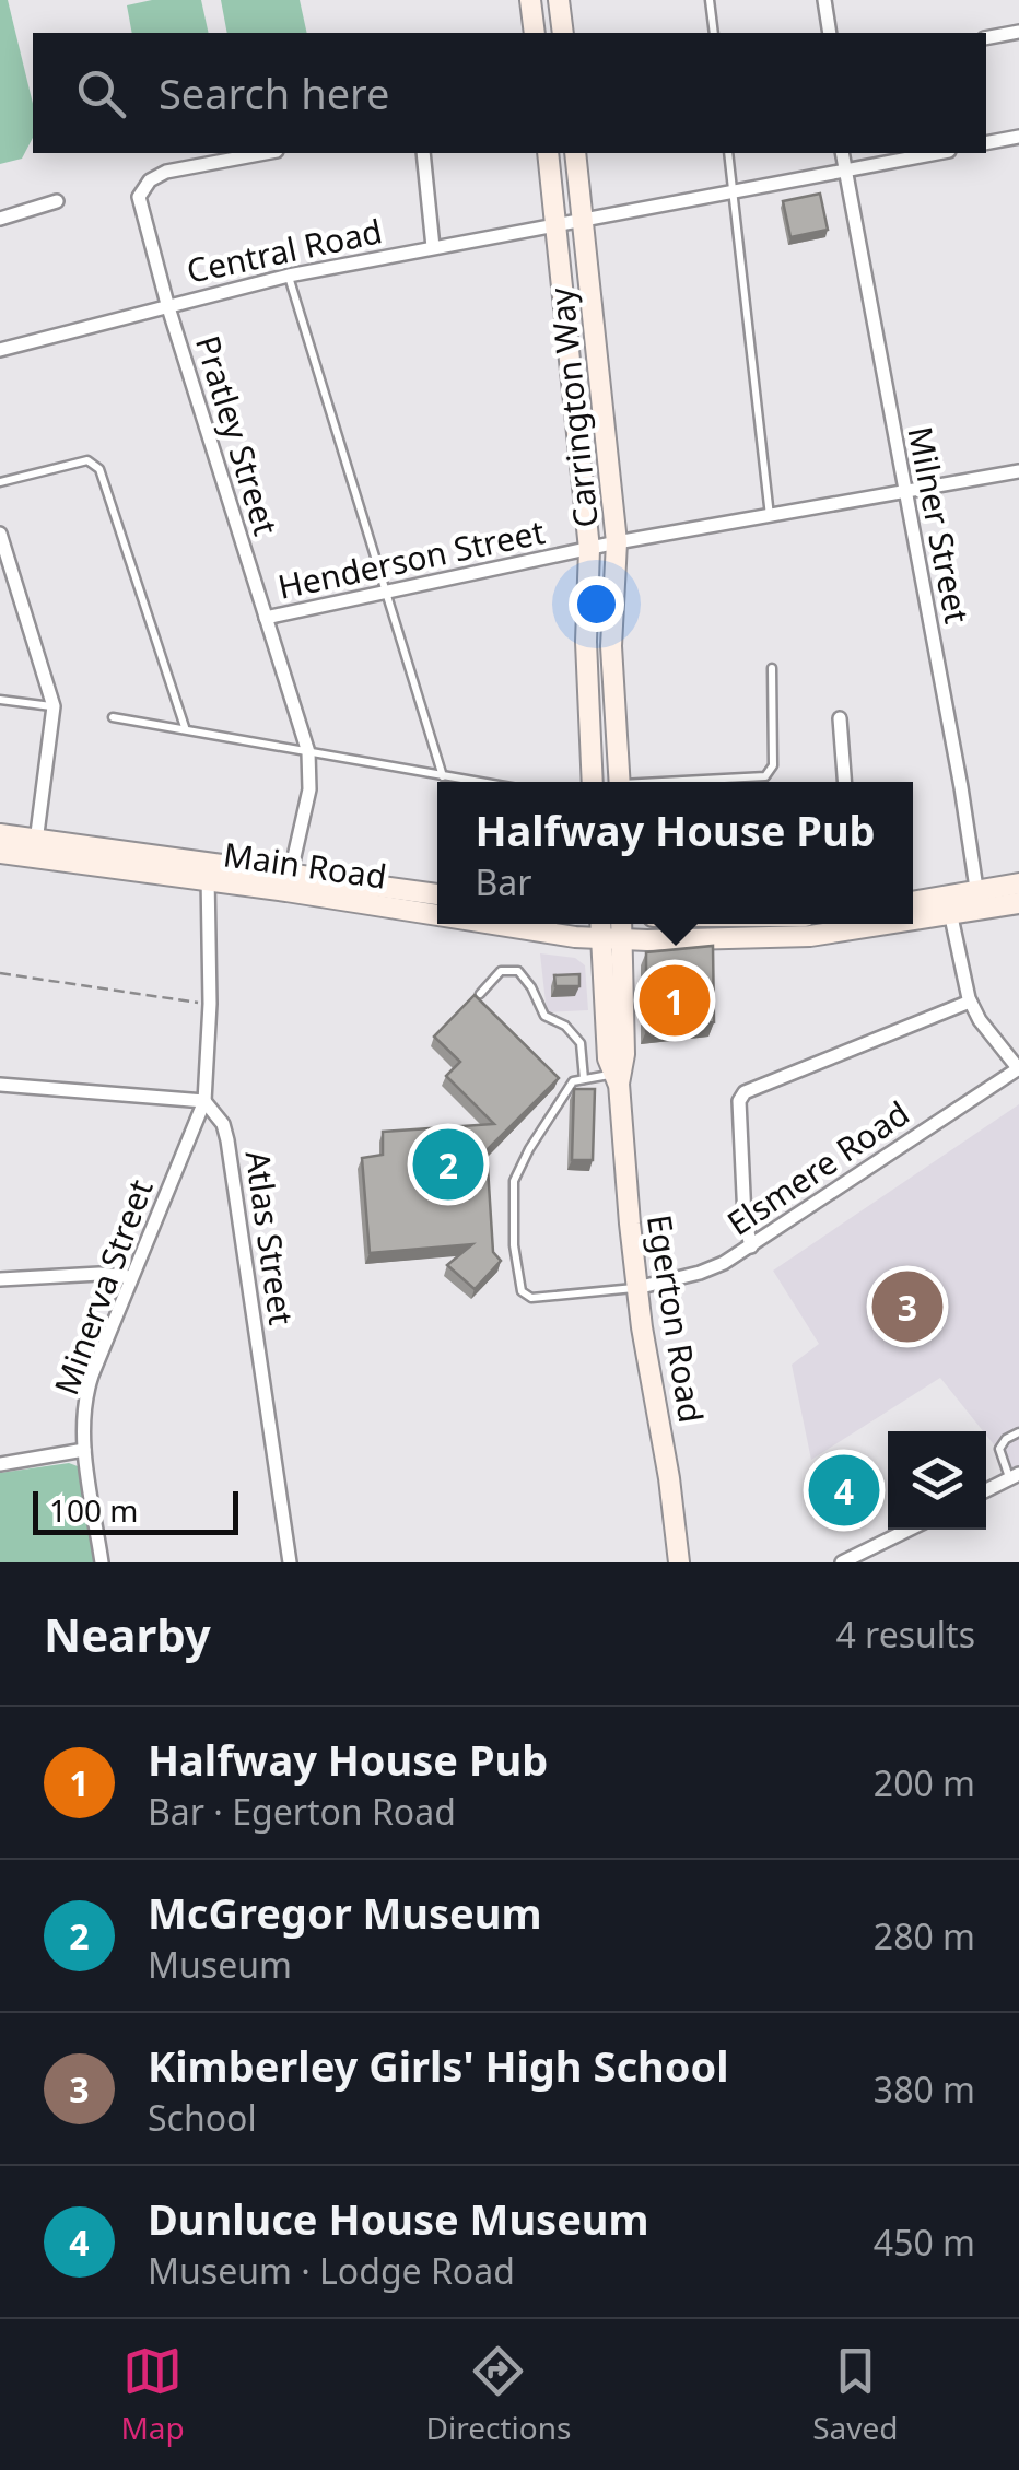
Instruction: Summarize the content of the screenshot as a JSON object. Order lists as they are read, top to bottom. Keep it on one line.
{"streets":{"street":["Central Road","Carrington Way","Pratley Street","Milner Street","Henderson Street","Main Road","Elsmere Road","Atlas Street","Minerva Street","Egerton Road"]},"crossings":[["Central Road","Carrington Way"],["Central Road","Pratley Street"],["Central Road","Milner Street"],["Carrington Way","Henderson Street"],["Pratley Street","Henderson Street"],["Pratley Street","Main Road"],["Milner Street","Henderson Street"],["Milner Street","Main Road"],["Main Road","Egerton Road"],["Elsmere Road","Egerton Road"],["Atlas Street","Minerva Street"]],"scale_bar":"100 m","page":{"search":"Search here","popup":["Halfway House Pub","Bar"],"pins":["1","2","3","4"],"scale":"100 m","heading":["Nearby","4 results"],"list":[{"mark":"1","name":"Halfway House Pub","note":"Bar · Egerton Road","value":"200 m"},{"mark":"2","name":"McGregor Museum","note":"Museum","value":"280 m"},{"mark":"3","name":"Kimberley Girls' High School","note":"School","value":"380 m"},{"mark":"4","name":"Dunluce House Museum","note":"Museum · Lodge Road","value":"450 m"}],"nav":["Map","Directions","Saved"]}}
